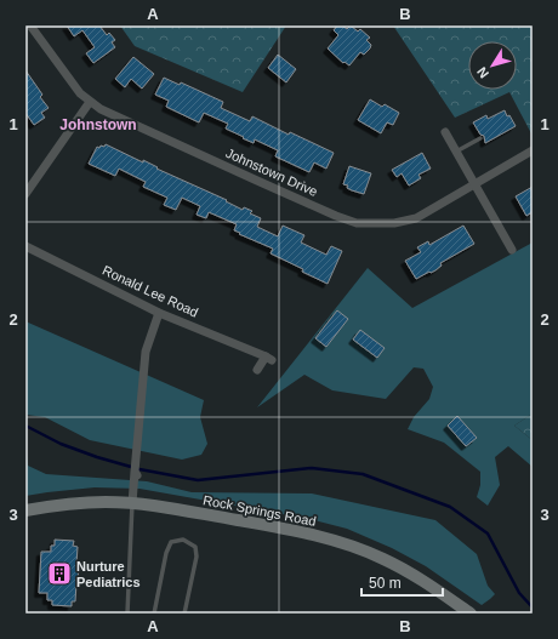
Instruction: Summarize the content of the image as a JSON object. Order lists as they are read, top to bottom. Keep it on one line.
{"streets":{"street":["Johnstown Drive","Ronald Lee Road","Rock Springs Road"]},"districts":["Johnstown"],"places":{"building":["Nurture Pediatrics"]},"scale_bar":"50 m","north":"bottom left","grid":{"columns":["A","B"],"rows":["1","2","3"]}}
